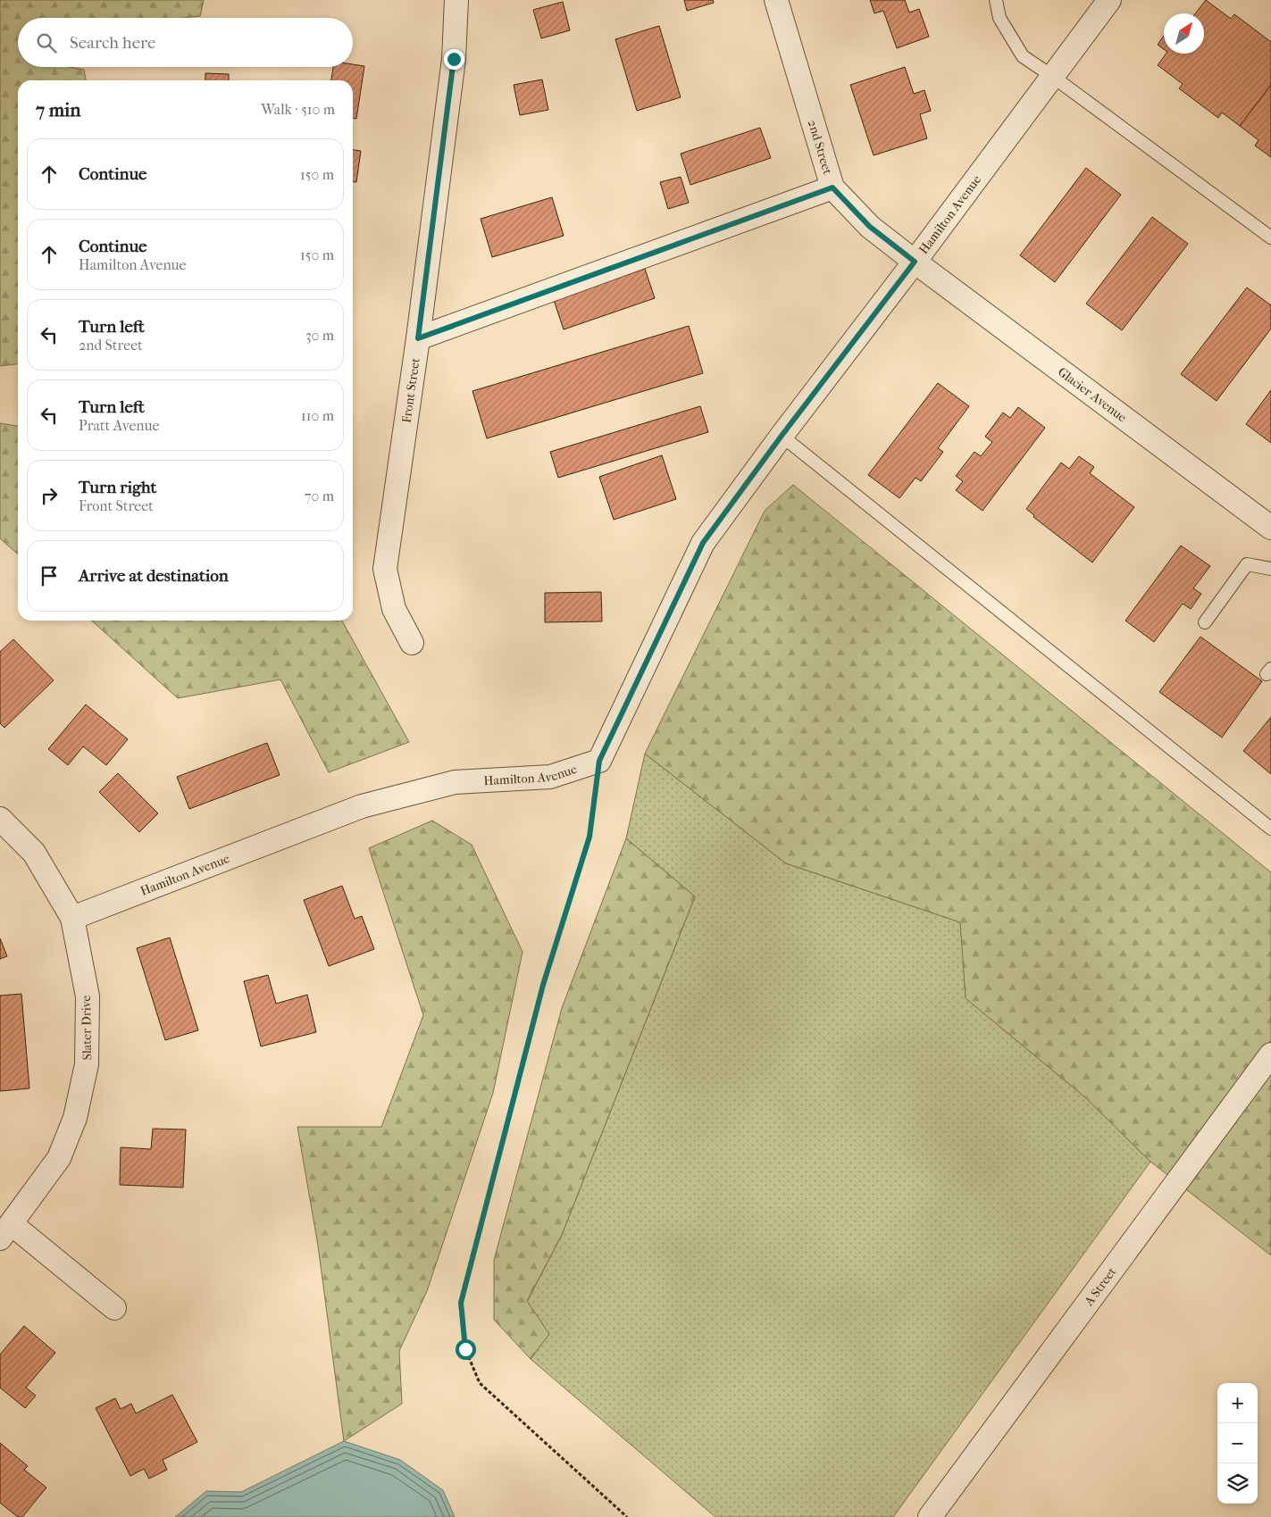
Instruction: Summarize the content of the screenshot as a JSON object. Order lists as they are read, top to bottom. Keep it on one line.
{"streets":{"street":["2nd Street","Hamilton Avenue","Front Street","Glacier Avenue","Slater Drive","A Street"]},"crossings":[["2nd Street","Hamilton Avenue"],["2nd Street","Glacier Avenue"],["Hamilton Avenue","Glacier Avenue"],["Hamilton Avenue","Slater Drive"]],"north":"top right","page":{"search":"Search here","heading":["7 min","Walk · 510 m"],"list":[["Continue","150 m"],["Continue","Hamilton Avenue","150 m"],["Turn left","2nd Street","30 m"],["Turn left","Pratt Avenue","110 m"],["Turn right","Front Street","70 m"],"Arrive at destination"],"map_buttons":["+","−"]}}
